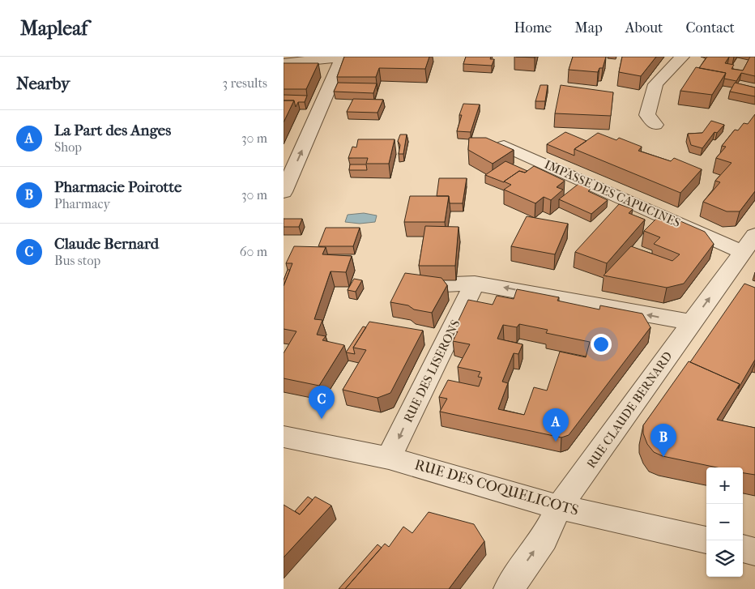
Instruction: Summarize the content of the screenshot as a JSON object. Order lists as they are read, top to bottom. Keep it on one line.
{"streets":{"street":["IMPASSE DES CAPUCINES","RUE DES LISERONS","RUE CLAUDE BERNARD","RUE DES COQUELICOTS"]},"crossings":[["IMPASSE DES CAPUCINES","RUE CLAUDE BERNARD"],["RUE DES LISERONS","RUE DES COQUELICOTS"],["RUE CLAUDE BERNARD","RUE DES COQUELICOTS"]],"one_way":["RUE DES LISERONS","RUE CLAUDE BERNARD"],"page":{"header":"Mapleaf","nav":["Home","Map","About","Contact"],"heading":["Nearby","3 results"],"list":[{"mark":"A","name":"La Part des Anges","note":"Shop","value":"30 m"},{"mark":"B","name":"Pharmacie Poirotte","note":"Pharmacy","value":"30 m"},{"mark":"C","name":"Claude Bernard","note":"Bus stop","value":"60 m"}],"pins":["C","A","B"],"map_buttons":["+","−"]}}
